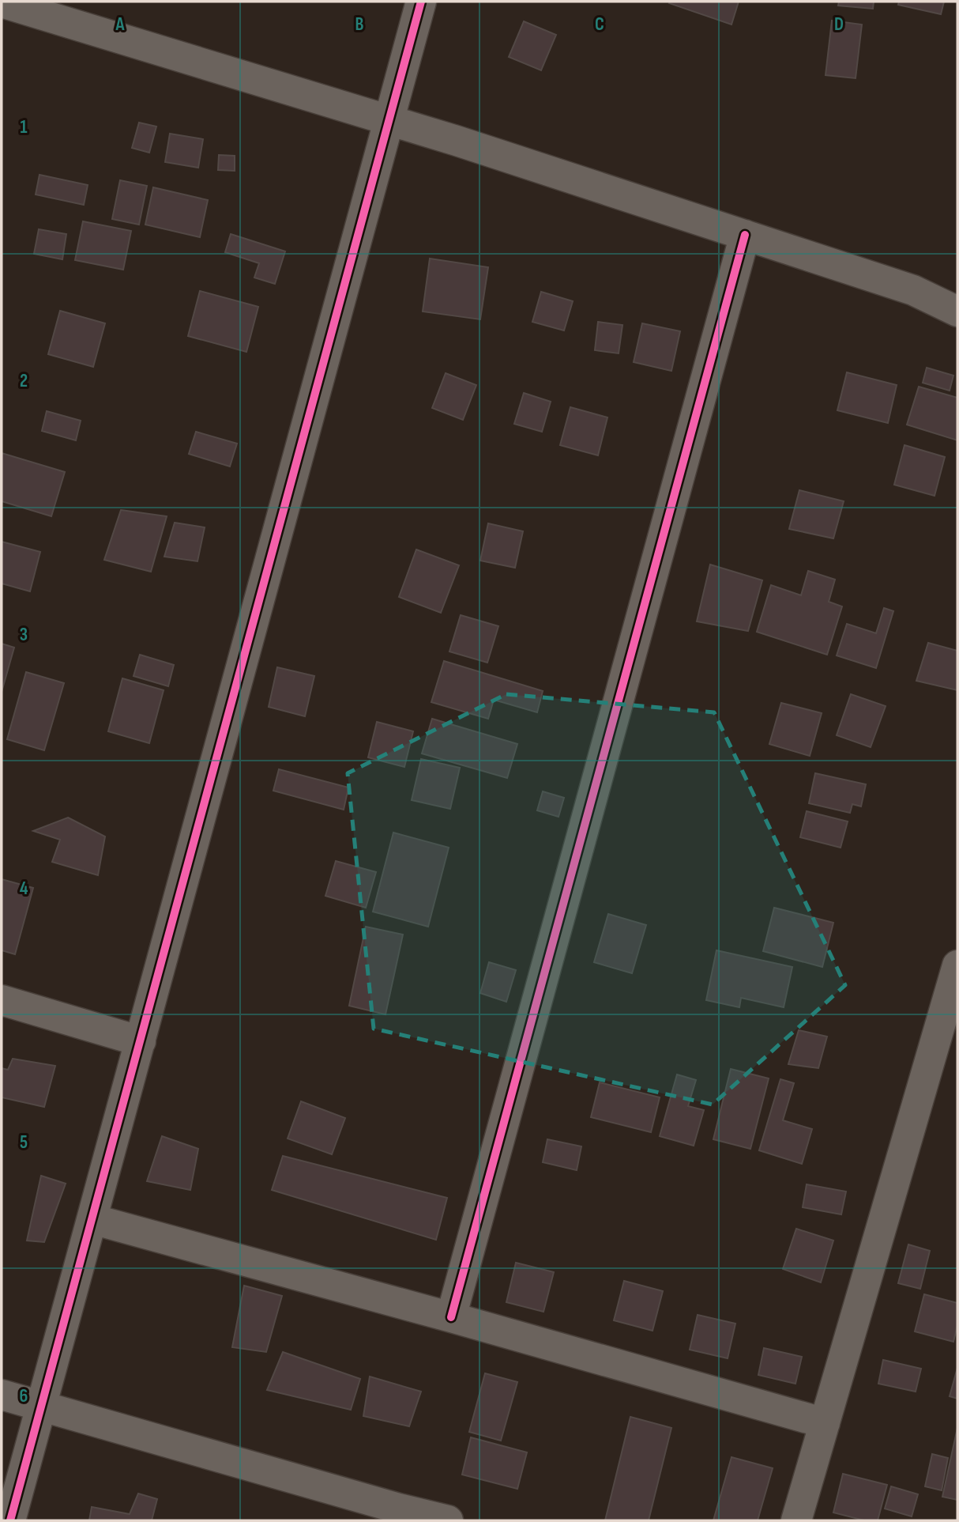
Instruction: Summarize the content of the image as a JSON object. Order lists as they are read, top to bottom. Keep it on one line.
{"grid":{"columns":["A","B","C","D"],"rows":["1","2","3","4","5","6"]}}
